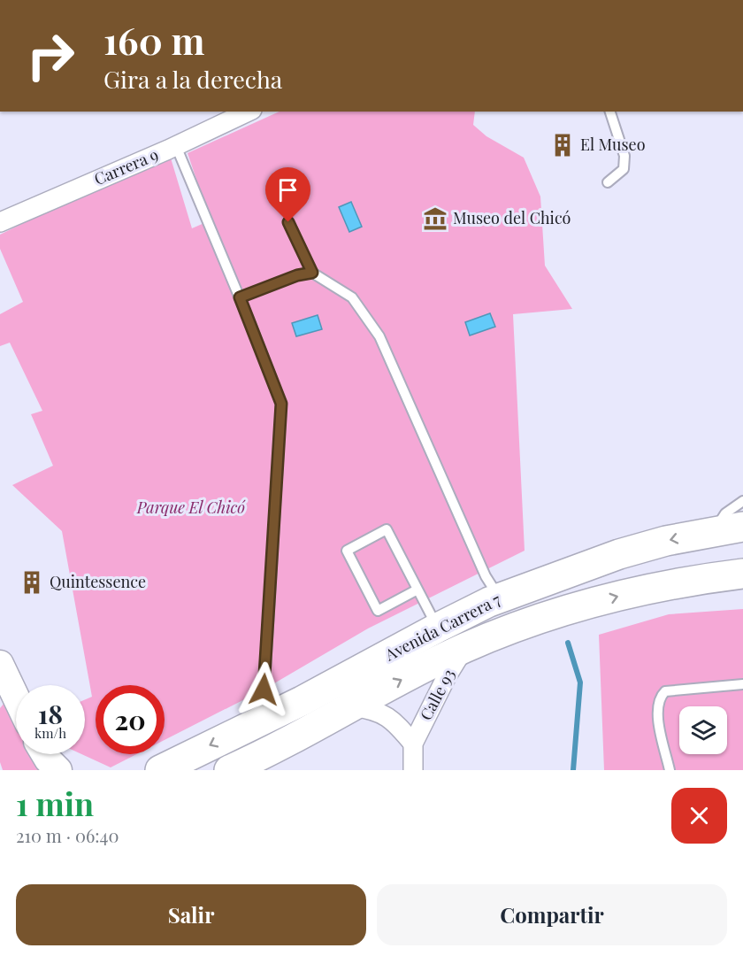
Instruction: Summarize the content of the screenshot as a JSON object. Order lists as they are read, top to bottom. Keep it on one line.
{"streets":{"main road":["Avenida Carrera 7"],"street":["Carrera 9","Calle 93"]},"crossings":[["Avenida Carrera 7","Calle 93"]],"parks":["Parque El Chicó"],"places":{"building":["El Museo","Quintessence"],"museum":["Museo del Chicó"]},"page":{"turn":["160 m","Gira a la derecha"],"speed":"18 km/h","limit":"20","heading":["1 min","210 m · 06:40"],"buttons":["Salir","Compartir"]}}
